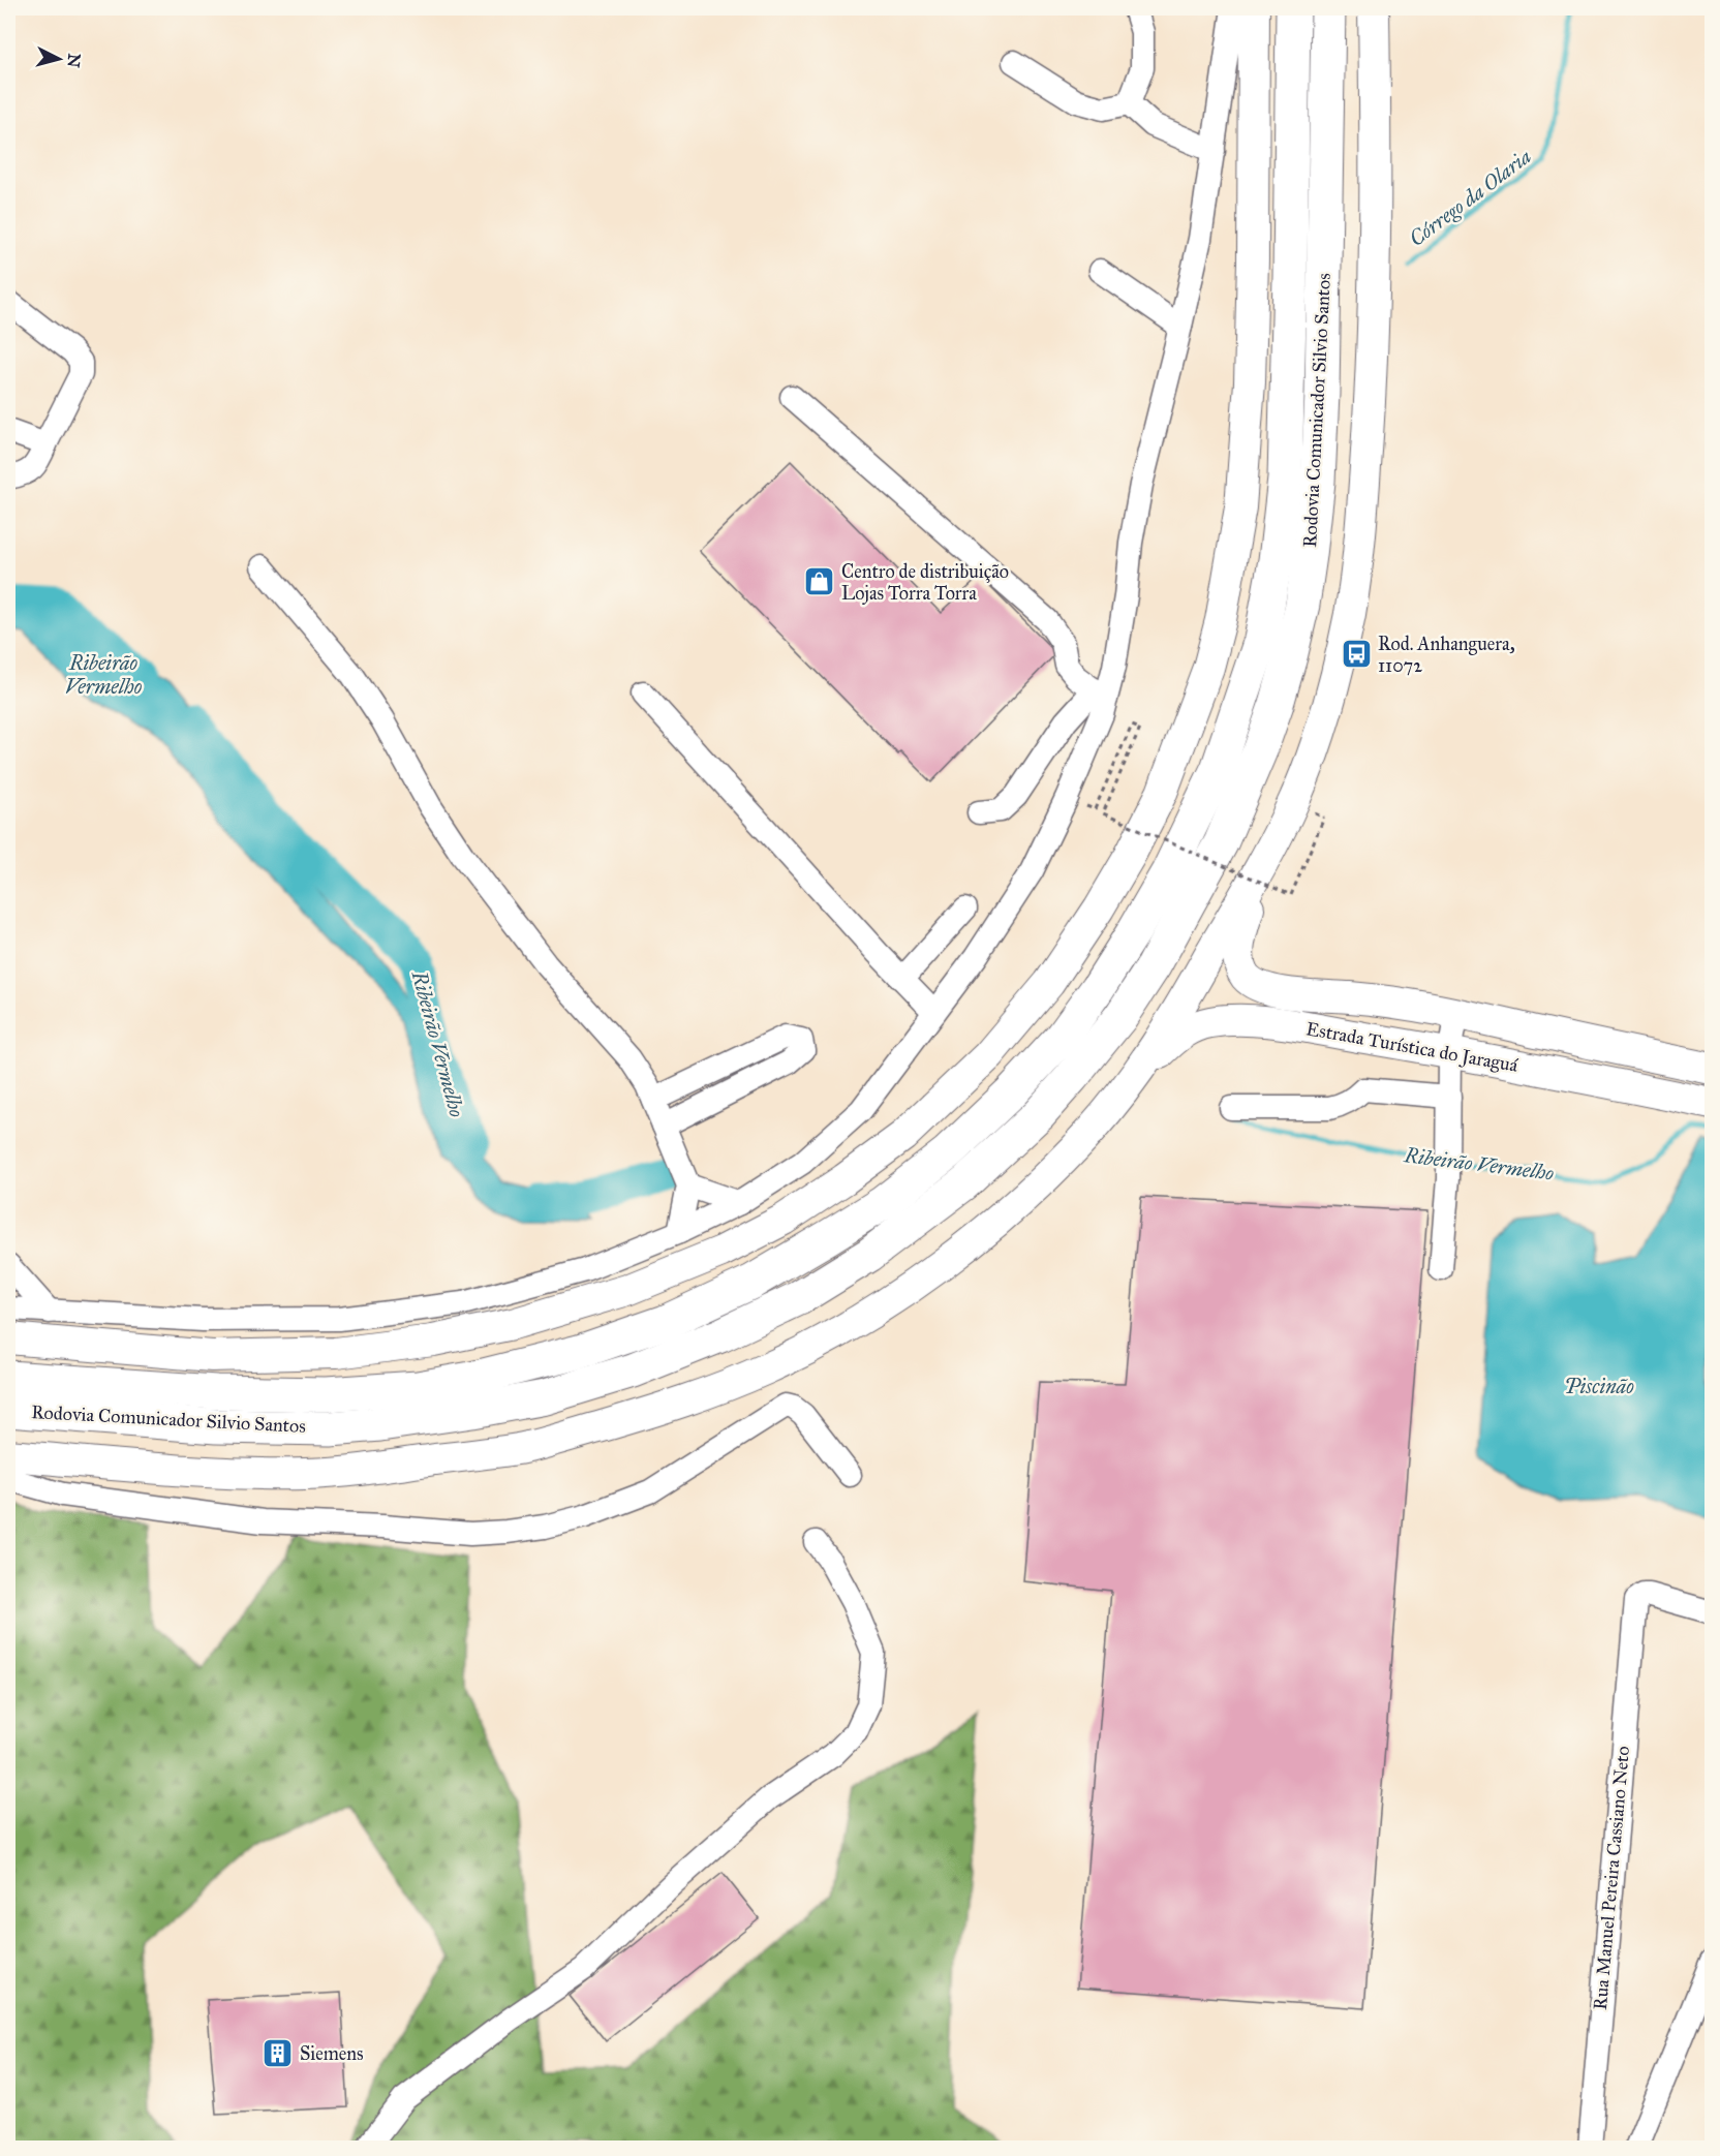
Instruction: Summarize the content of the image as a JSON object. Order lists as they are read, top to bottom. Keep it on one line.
{"streets":{"highway":["Rodovia Comunicador Silvio Santos"],"main road":["Estrada Turística do Jaraguá"],"street":["Rua Manuel Pereira Cassiano Neto"]},"water":["Córrego da Olaria","Ribeirão Vermelho","Piscinão"],"places":{"shop":["Centro de distribuição Lojas Torra Torra"],"bus stop":["Rod. Anhanguera, 11072"],"building":["Siemens"]},"north":"right"}
